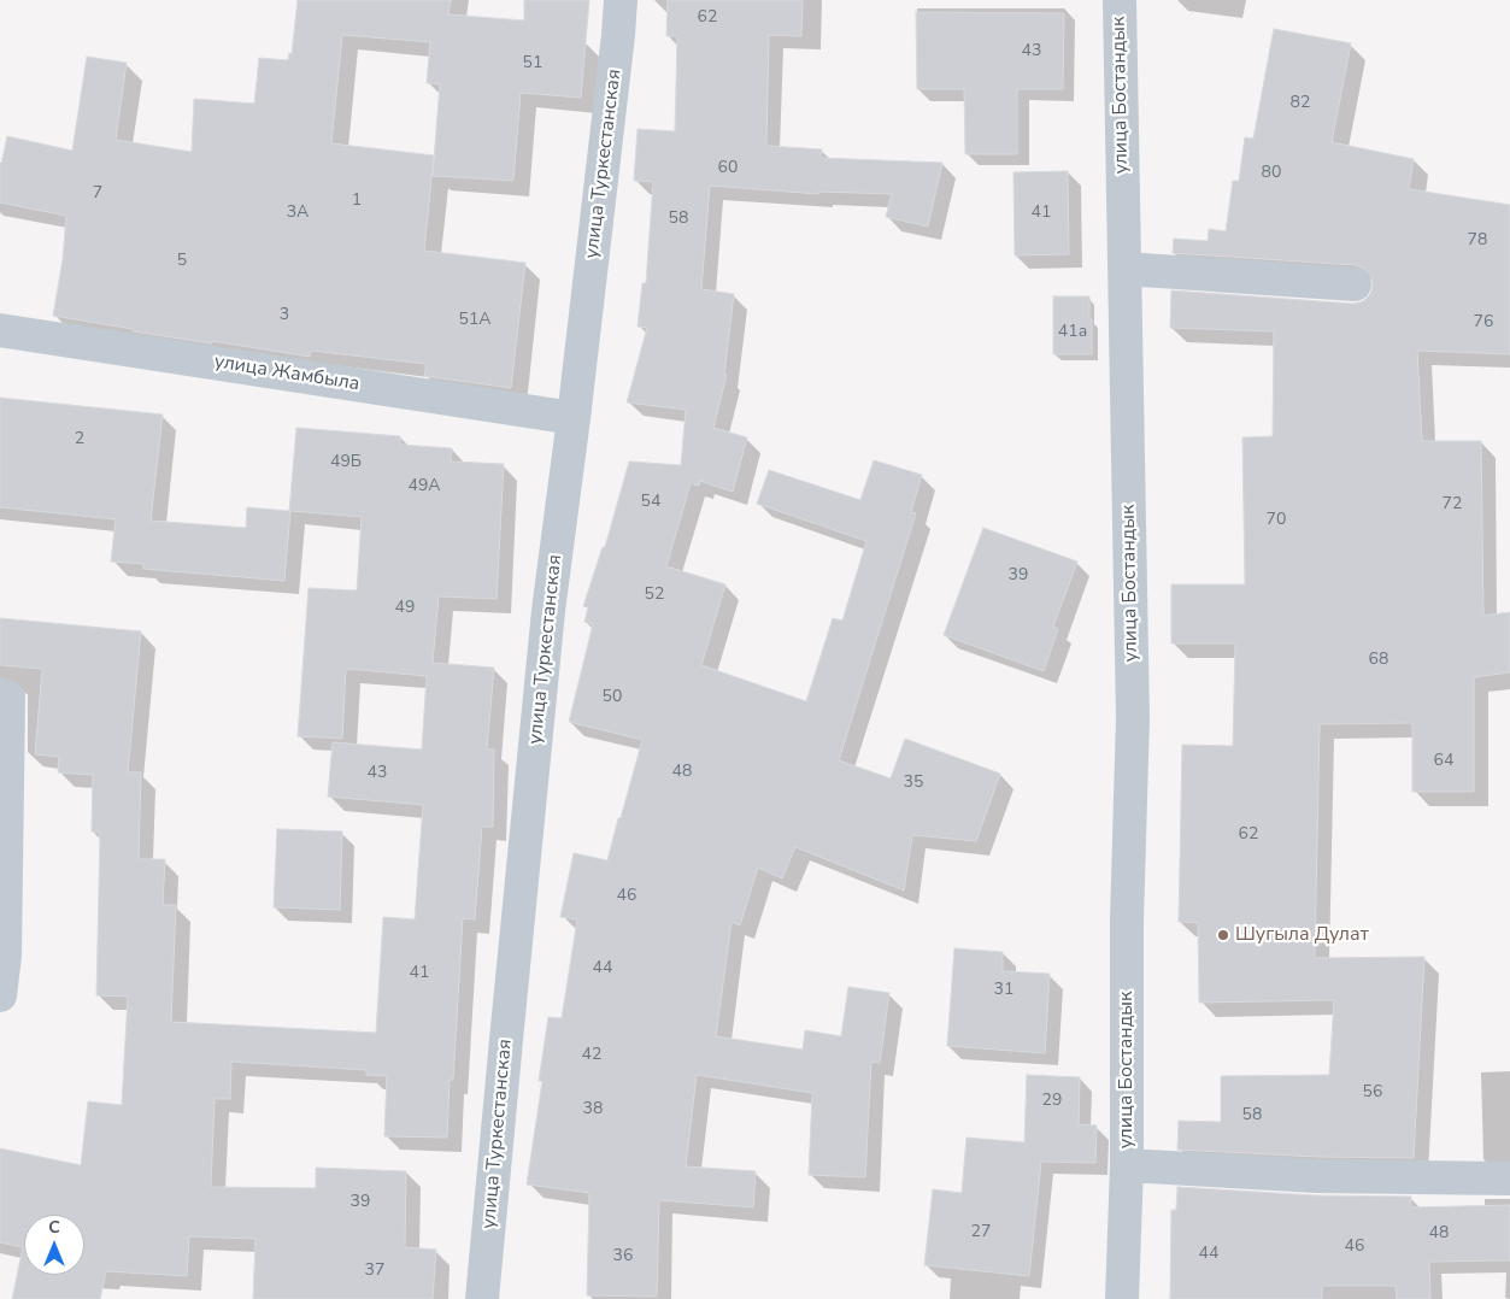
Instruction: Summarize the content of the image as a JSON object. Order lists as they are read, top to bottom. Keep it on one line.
{"streets":{"street":["улица Бостандык","улица Туркестанская","улица Жамбыла"]},"crossings":[["улица Туркестанская","улица Жамбыла"]],"places":["Шугыла Дулат"],"house_numbers":["62","43","51","82","60","80","7","1","3А","41","58","78","5","3","51А","76","41а","2","49Б","49А","54","72","70","39","52","49","68","50","64","48","43","35","62","46","44","41","31","42","56","29","38","58","39","27","48","46","44","36","37"],"north":"top"}
